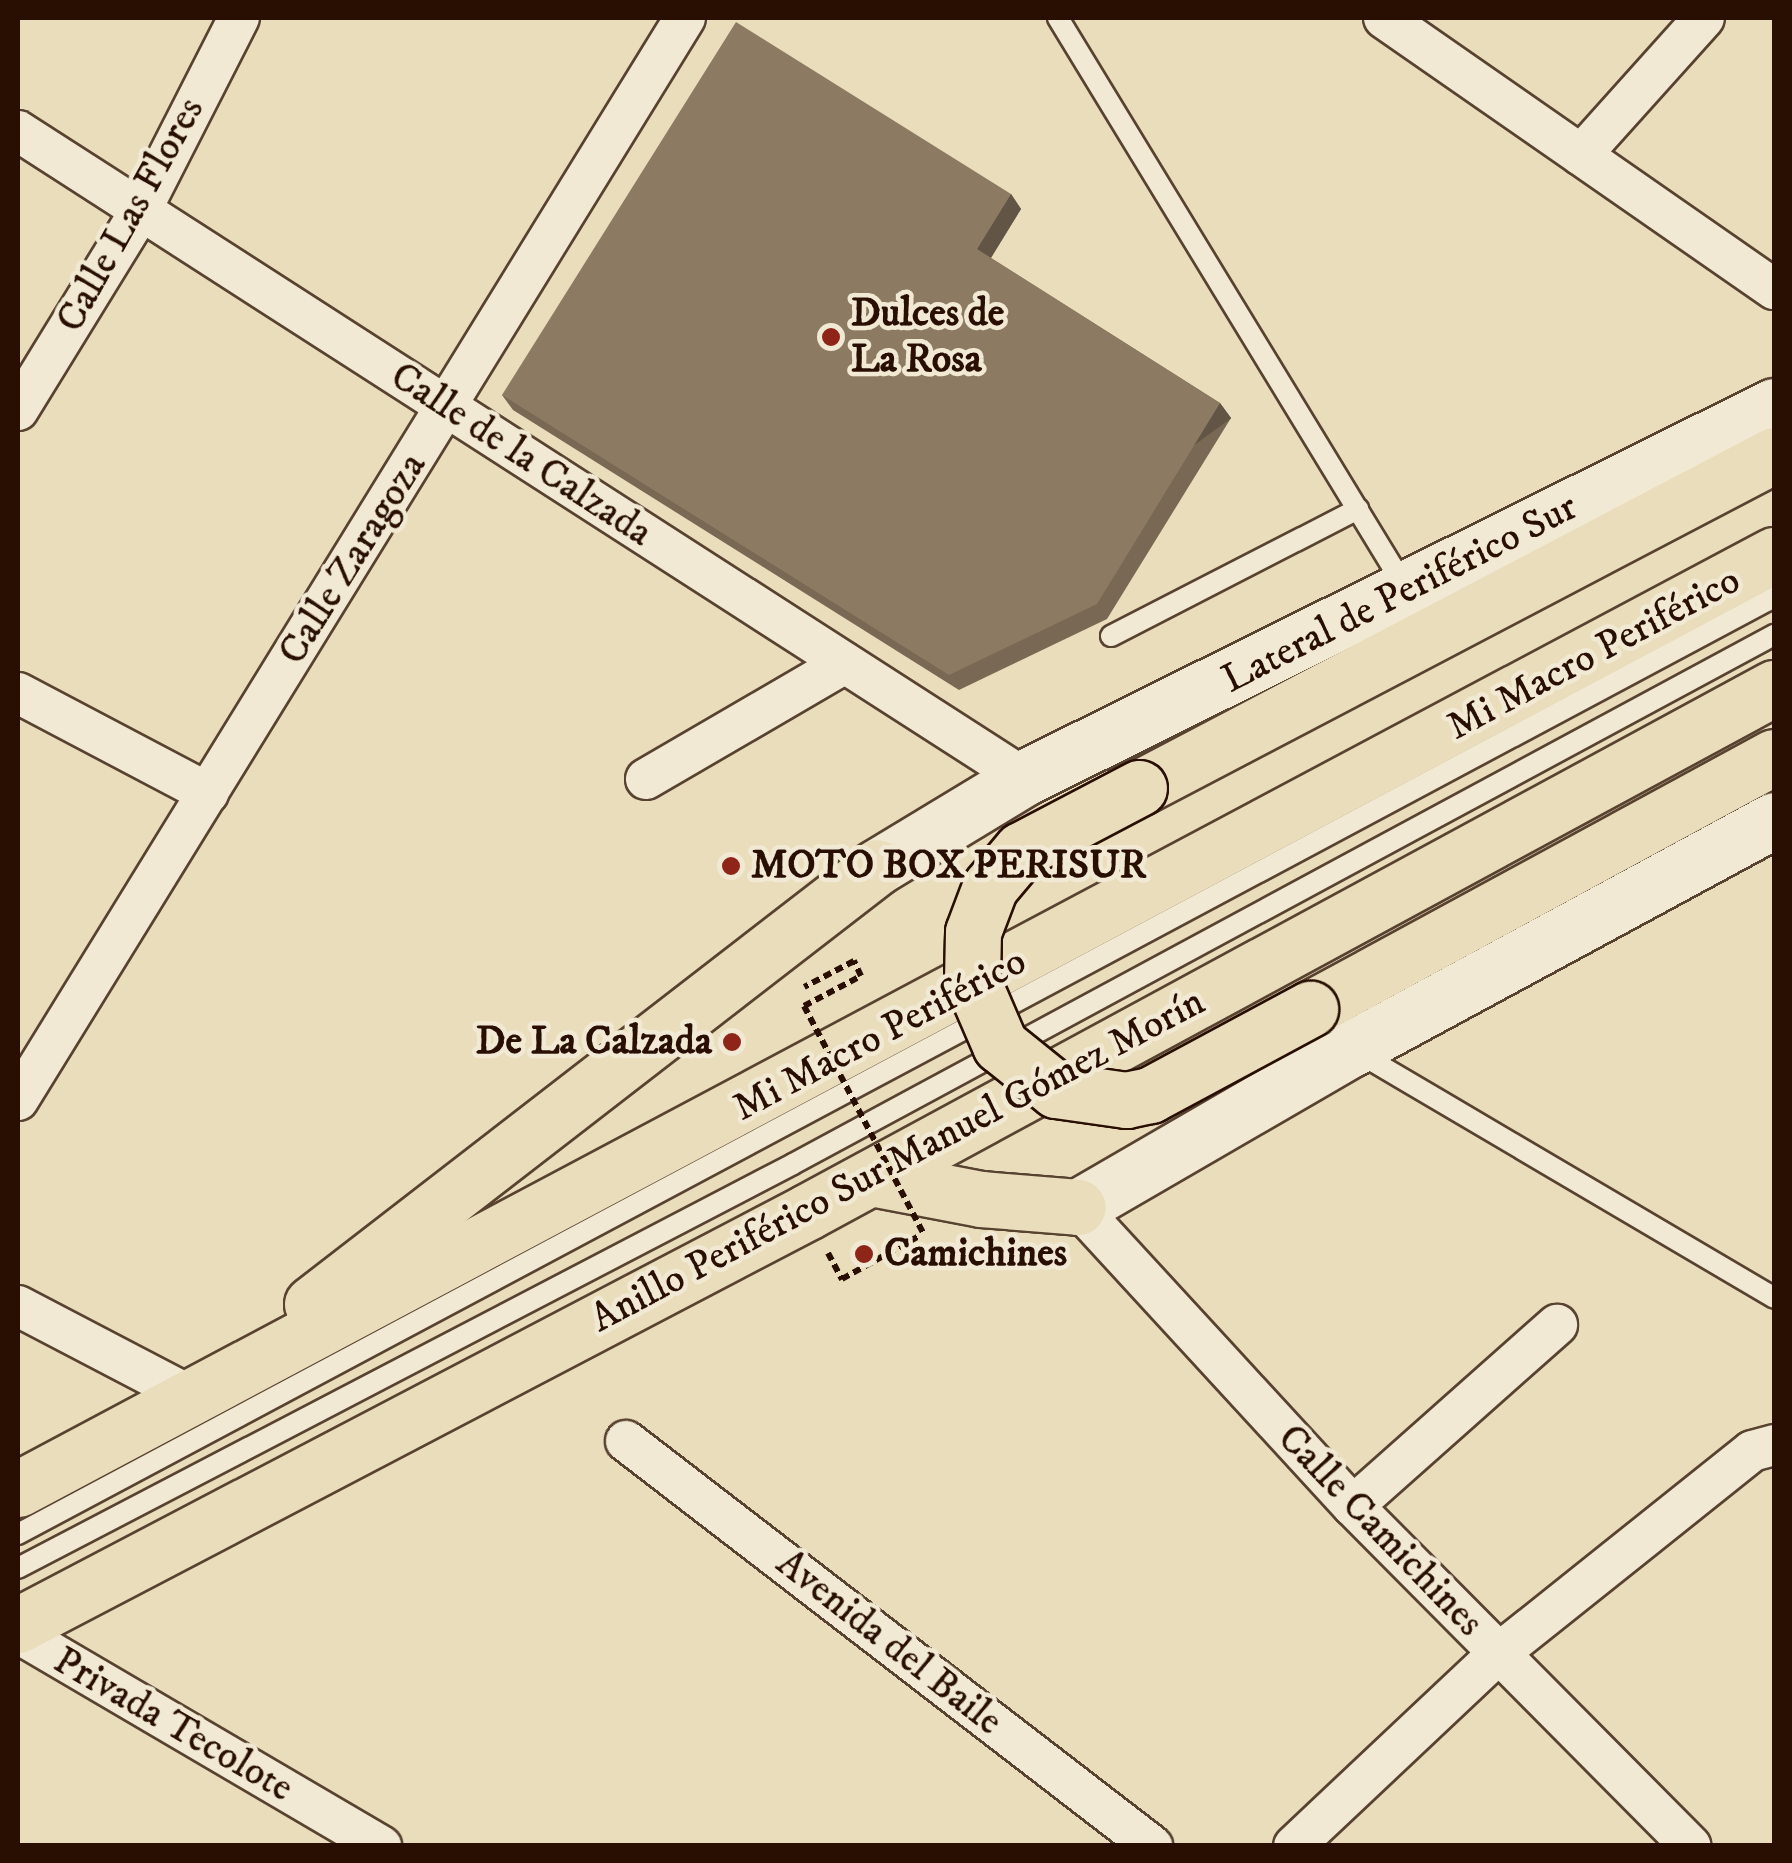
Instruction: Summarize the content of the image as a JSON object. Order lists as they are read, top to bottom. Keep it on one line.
{"streets":{"highway":["Anillo Periférico Sur Manuel Gómez Morín"],"street":["Calle Las Flores","Calle de la Calzada","Calle Zaragoza","Lateral de Periférico Sur","Calle Camichines","Avenida del Baile","Privada Tecolote"],"lane":["Mi Macro Periférico"]},"crossings":[["Calle Las Flores","Calle de la Calzada"],["Calle de la Calzada","Calle Zaragoza"],["Calle de la Calzada","Lateral de Periférico Sur"]],"places":["Dulces de La Rosa","MOTO BOX PERISUR","De La Calzada","Camichines"]}
